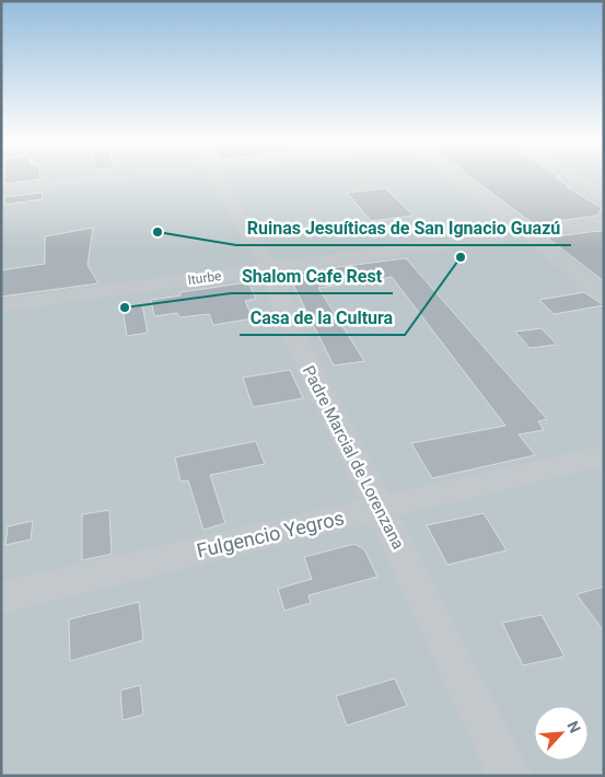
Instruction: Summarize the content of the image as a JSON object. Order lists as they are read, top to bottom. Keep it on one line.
{"streets":{"street":["Iturbe","Padre Marcial de Lorenzana","Fulgencio Yegros"]},"crossings":[["Iturbe","Padre Marcial de Lorenzana"],["Padre Marcial de Lorenzana","Fulgencio Yegros"]],"places":["Ruinas Jesuíticas de San Ignacio Guazú","Casa de la Cultura","Shalom Cafe Rest"],"north":"top right"}
